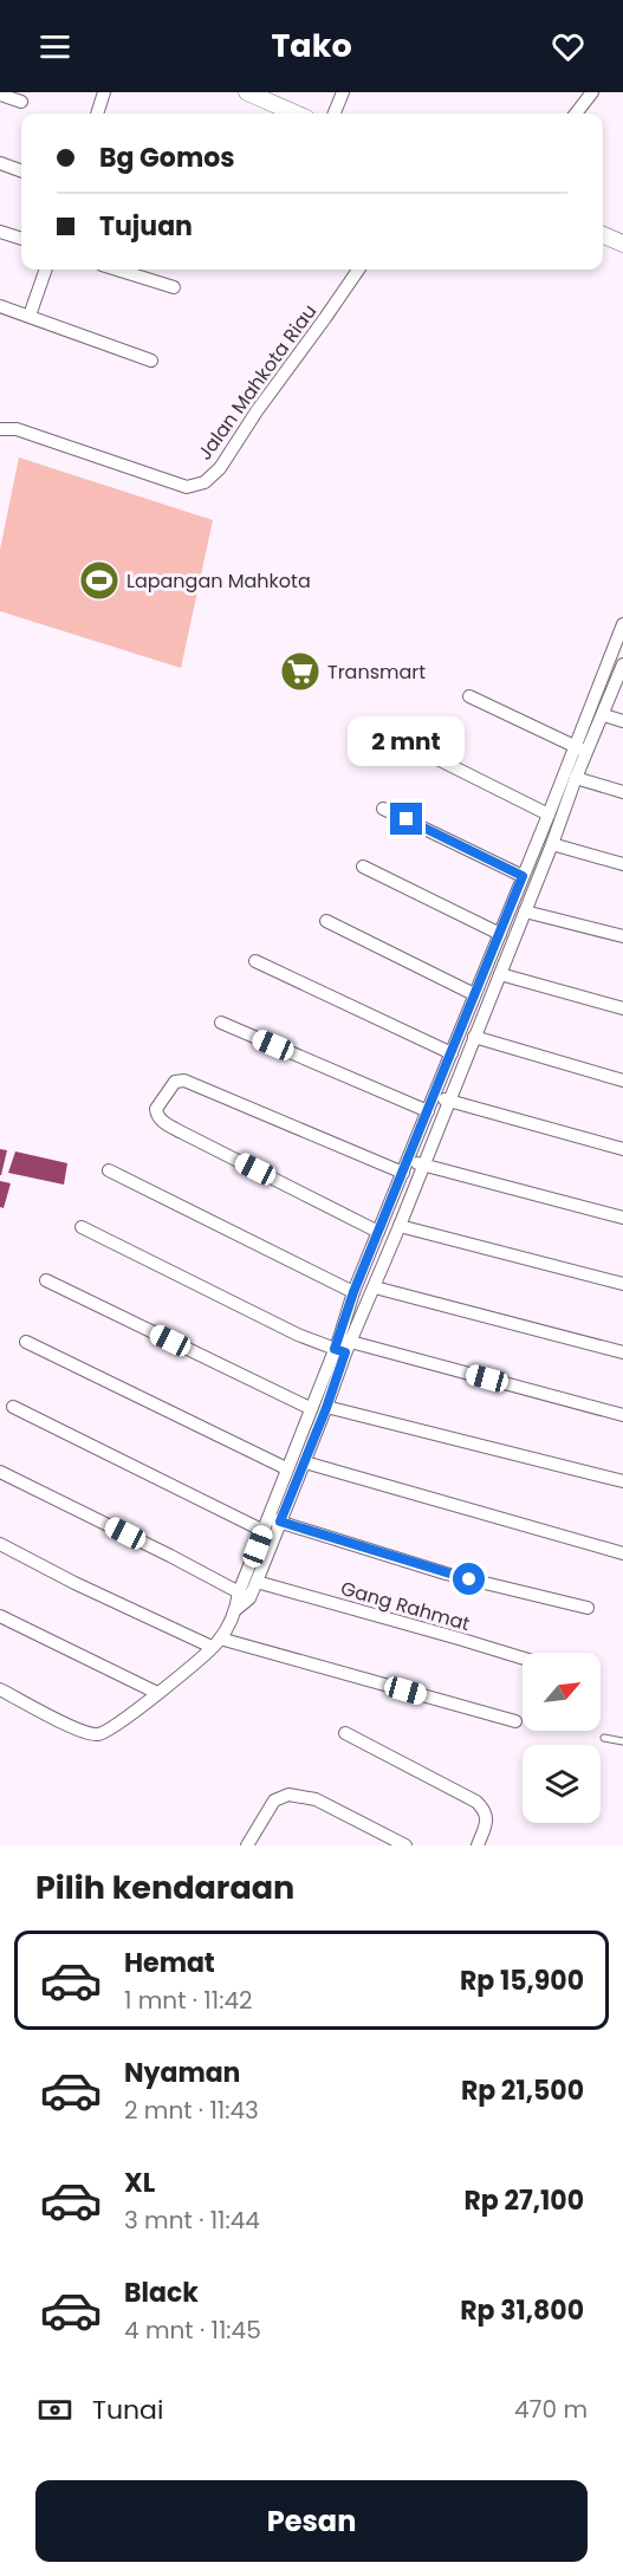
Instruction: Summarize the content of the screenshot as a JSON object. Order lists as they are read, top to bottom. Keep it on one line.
{"streets":{"street":["Jalan Mahkota Riau","Gang Rahmat"]},"places":{"sports":["Lapangan Mahkota"],"supermarket":["Transmart"]},"north":"top right","page":{"header":"Tako","banner":["Bg Gomos","Tujuan"],"bubble":"2 mnt","heading":"Pilih kendaraan","list":[{"name":"Hemat","note":"1 mnt · 11:42","value":"Rp 15,900"},{"name":"Nyaman","note":"2 mnt · 11:43","value":"Rp 21,500"},{"name":"XL","note":"3 mnt · 11:44","value":"Rp 27,100"},{"name":"Black","note":"4 mnt · 11:45","value":"Rp 31,800"}],"pay":["Tunai","470 m"],"buttons":"Pesan"}}
